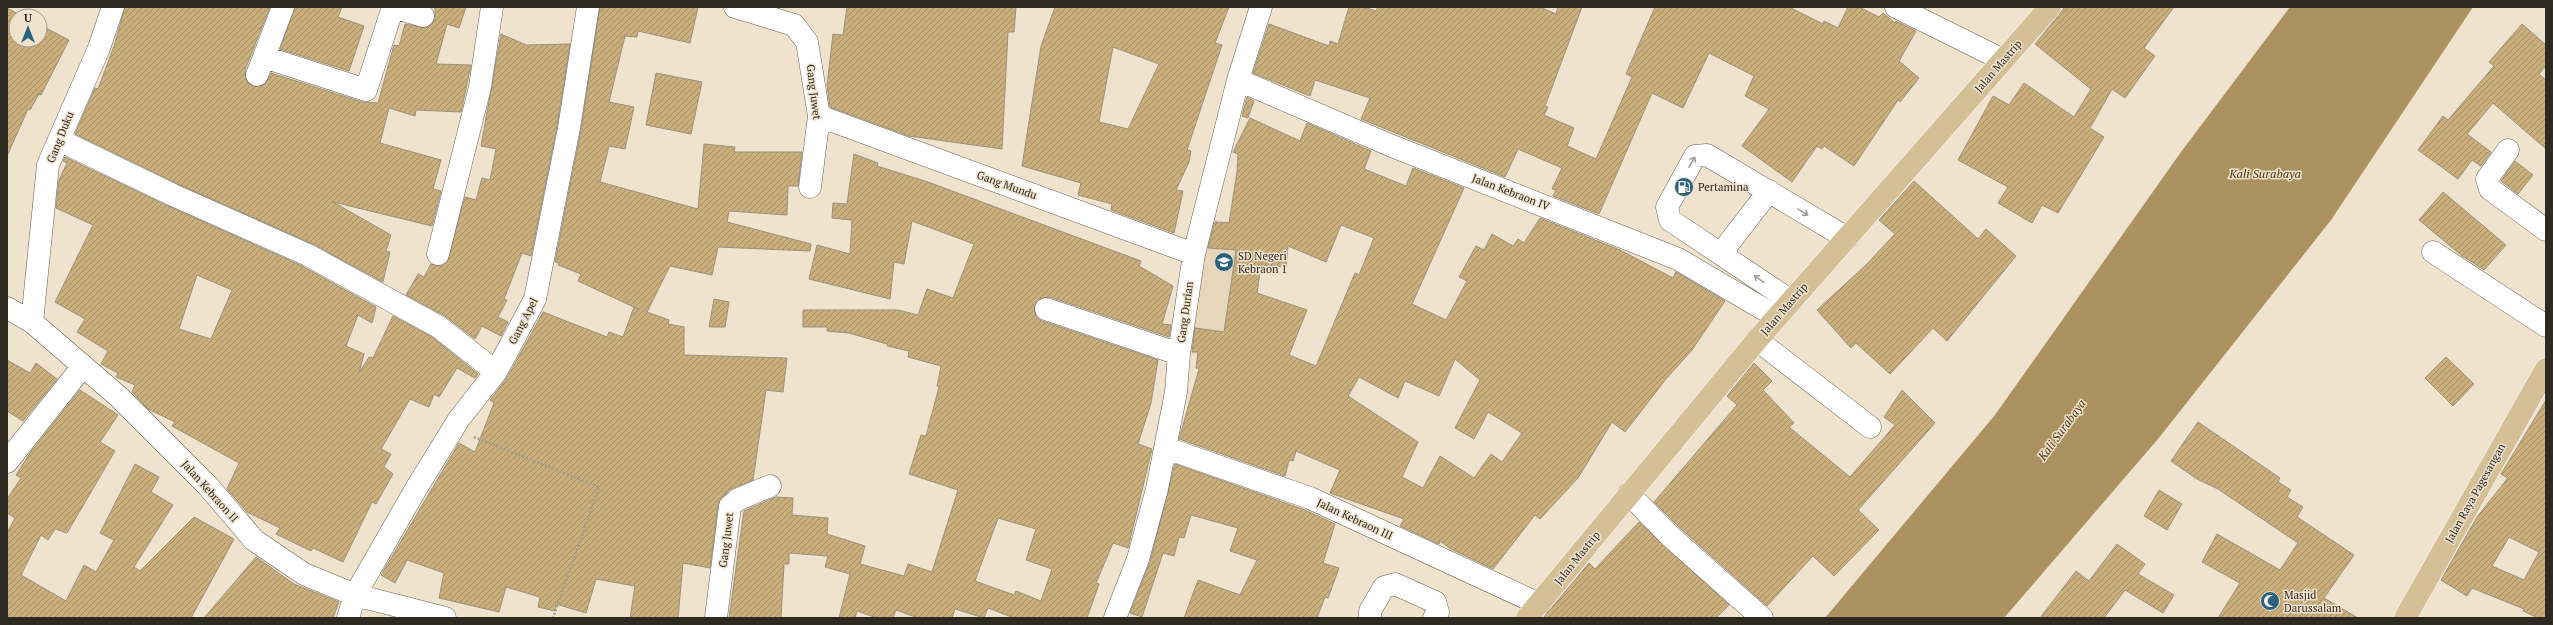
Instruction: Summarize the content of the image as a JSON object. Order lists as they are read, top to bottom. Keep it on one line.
{"streets":{"main road":["Jalan Mastrip","Jalan Raya Pagesangan"],"street":["Gang Juwet","Gang Duku","Gang Mundu","Jalan Kebraon IV","Gang Durian","Gang Apel","Jalan Kebraon II","Jalan Kebraon III"]},"crossings":[["Jalan Mastrip","Jalan Kebraon IV"],["Jalan Mastrip","Jalan Kebraon III"],["Gang Juwet","Gang Mundu"],["Gang Duku","Jalan Kebraon II"],["Gang Mundu","Gang Durian"],["Jalan Kebraon IV","Gang Durian"],["Gang Durian","Jalan Kebraon III"],["Gang Apel","Jalan Kebraon II"]],"water":["Kali Surabaya"],"places":{"fuel station":["Pertamina"],"school or university":["SD Negeri Kebraon 1"],"mosque":["Masjid Darussalam"]},"north":"top"}
